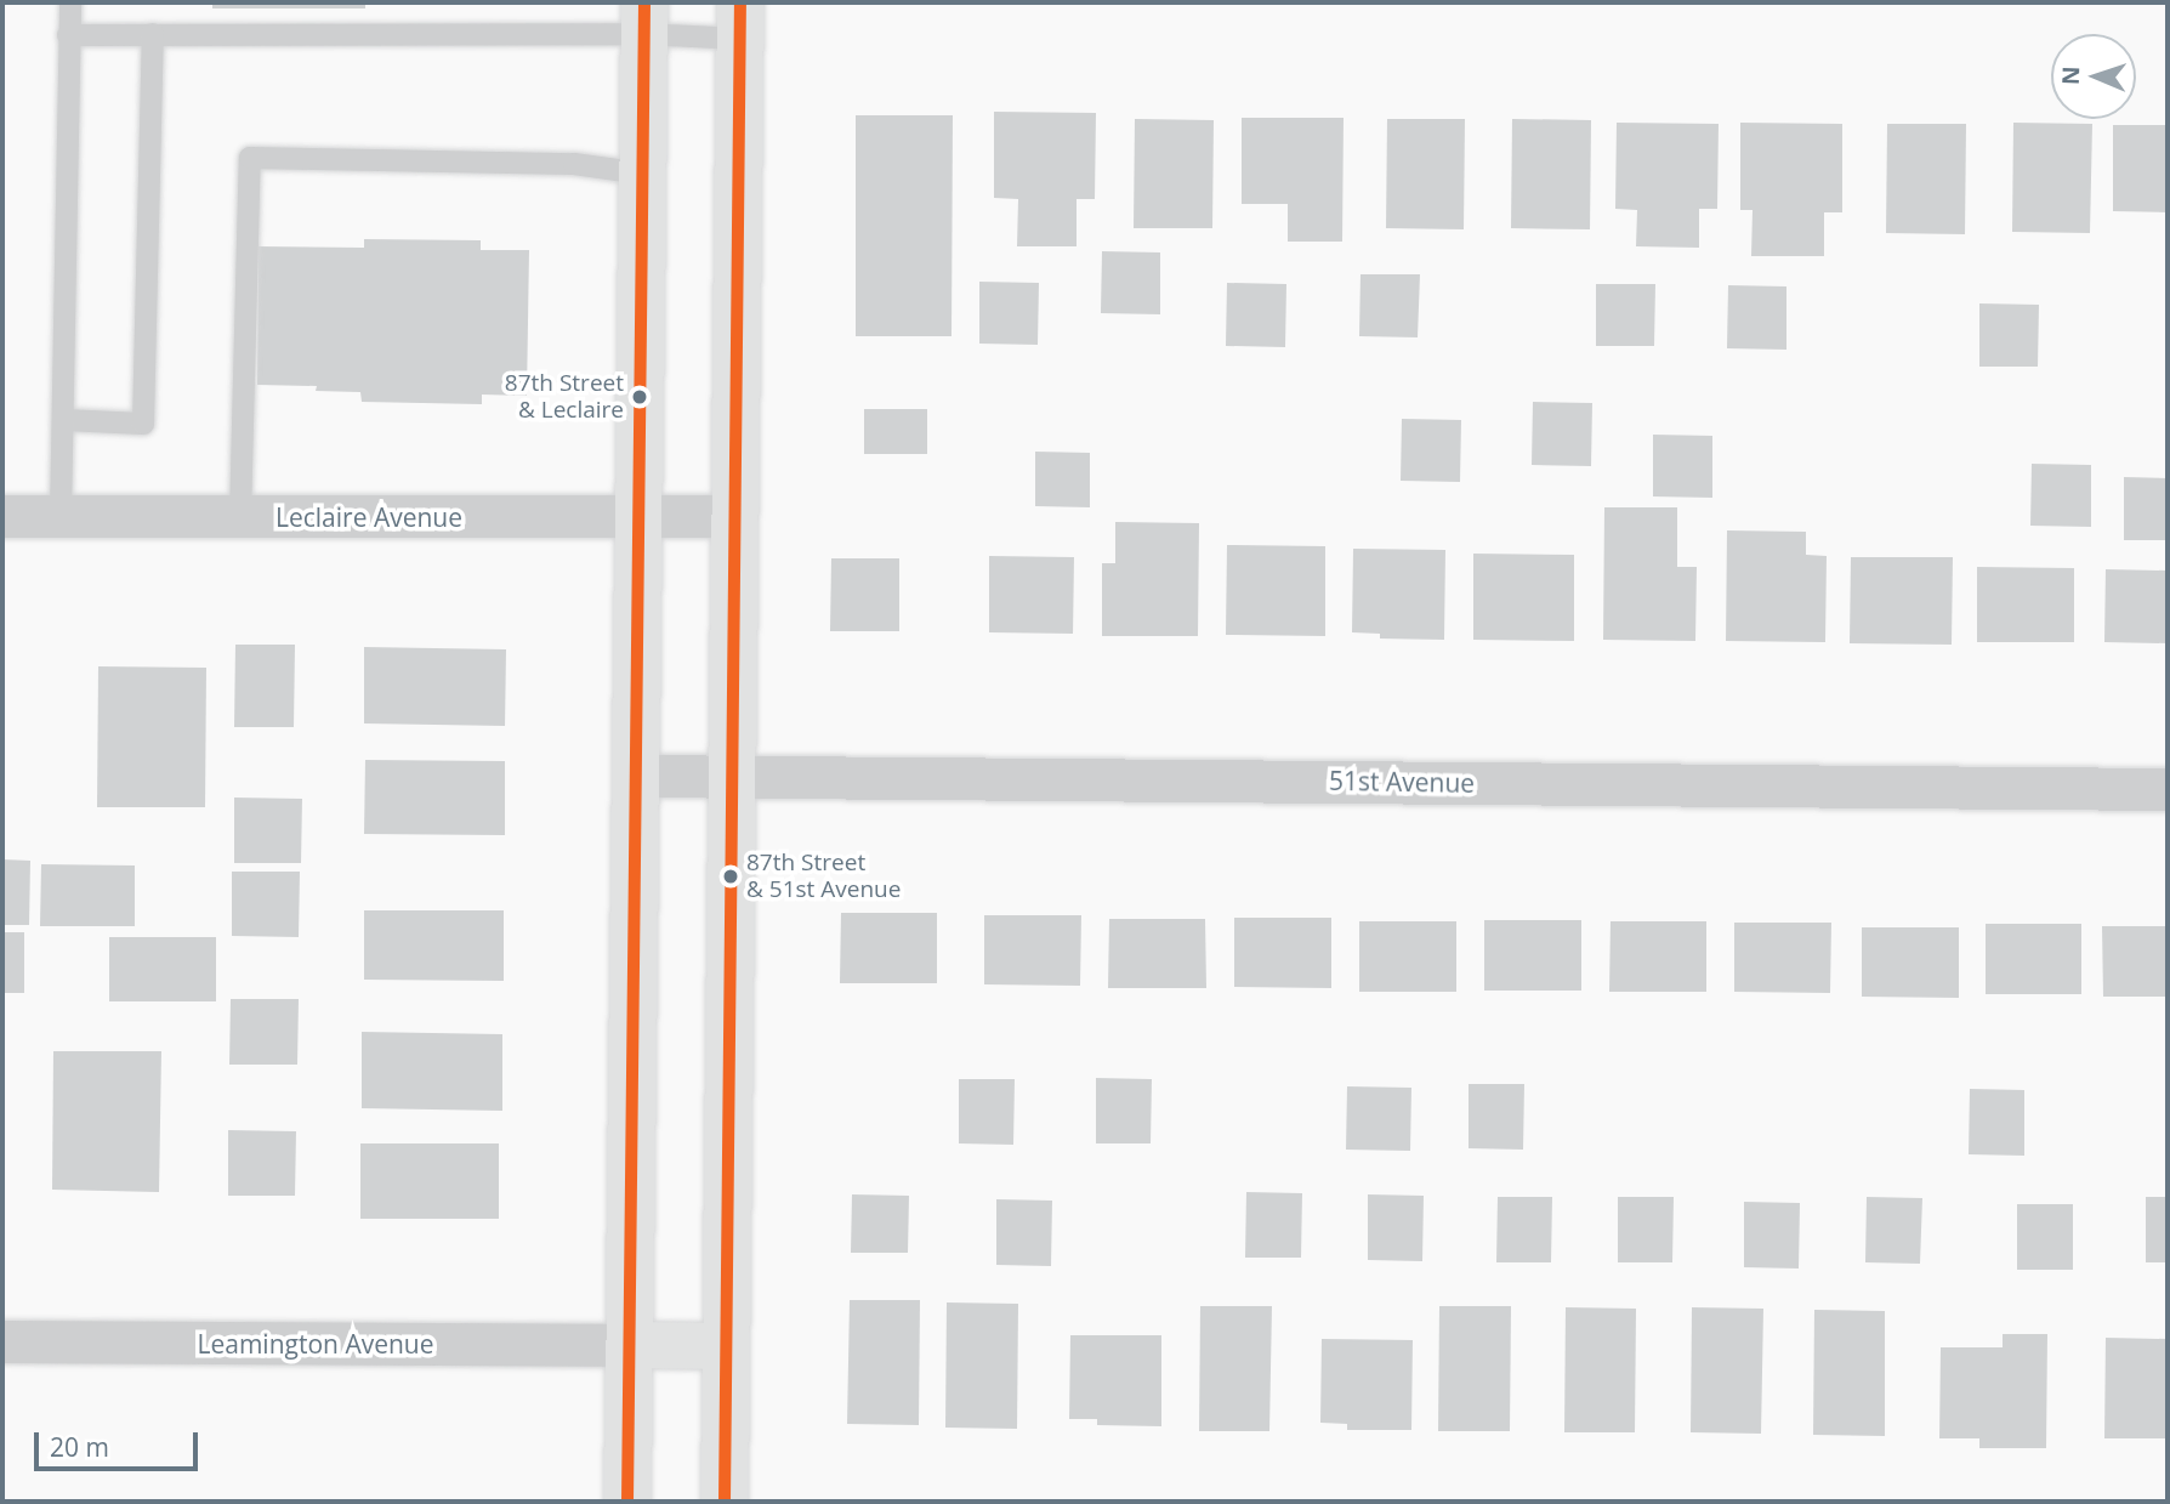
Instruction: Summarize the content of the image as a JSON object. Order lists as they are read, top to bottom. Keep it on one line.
{"streets":{"street":["Leclaire Avenue","51st Avenue","Leamington Avenue"]},"places":["87th Street & Leclaire","87th Street & 51st Avenue"],"scale_bar":"20 m","north":"left"}
